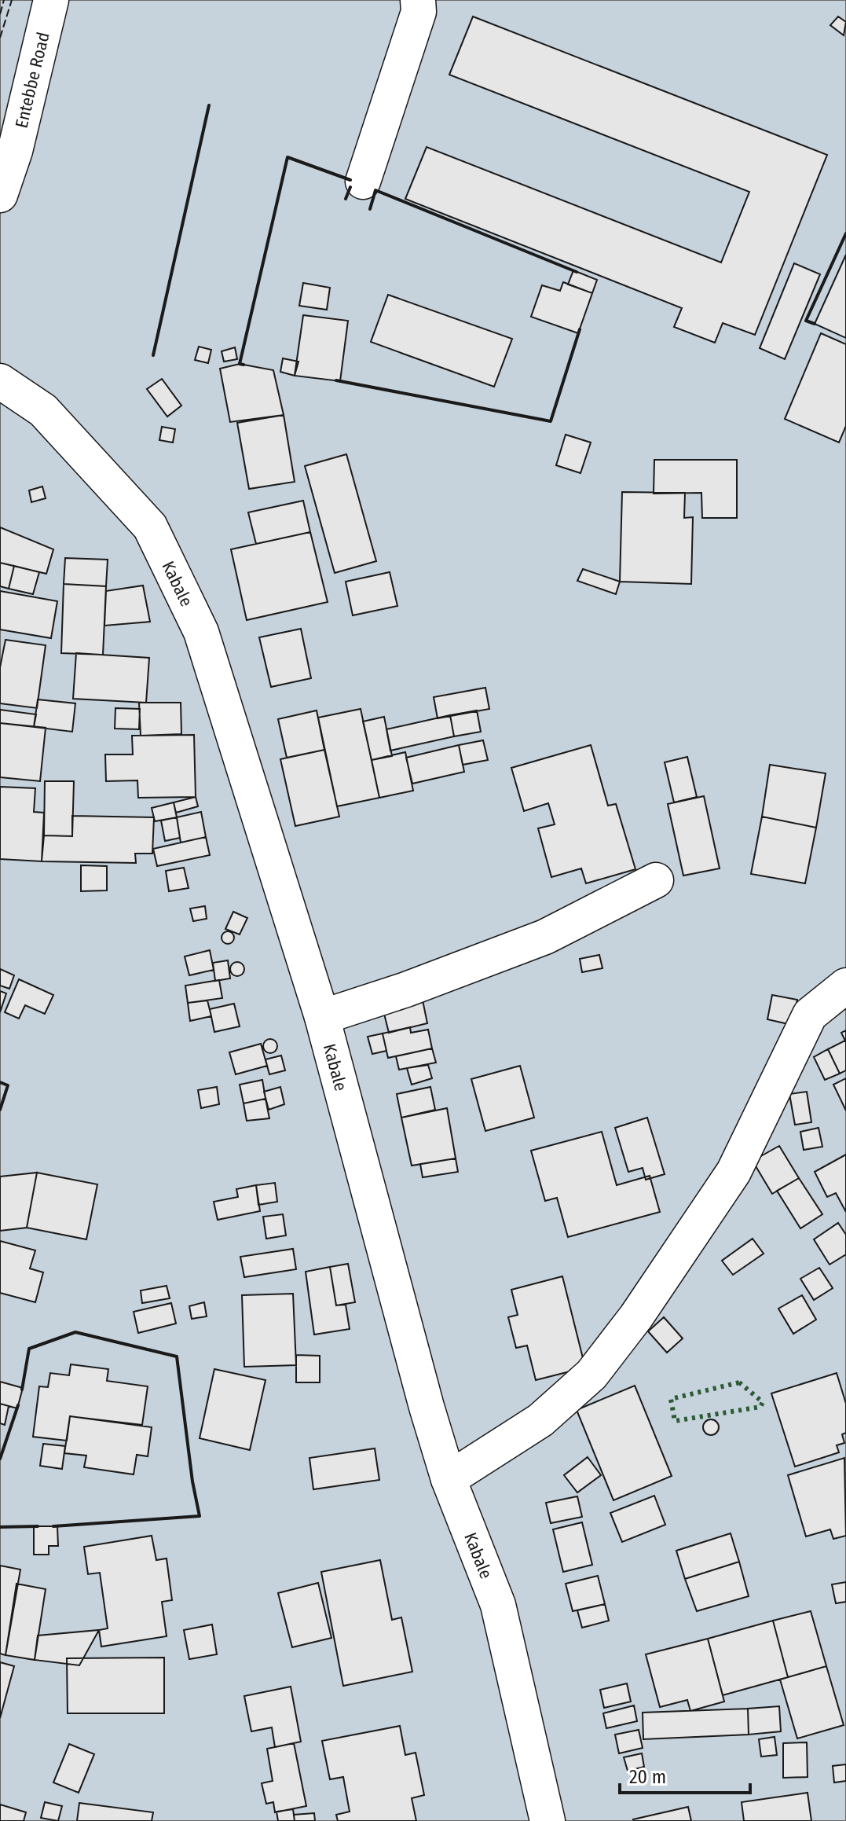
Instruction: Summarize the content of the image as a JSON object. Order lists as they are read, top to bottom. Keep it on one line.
{"streets":{"main road":["Entebbe Road","Kabale"]},"scale_bar":"20 m"}
